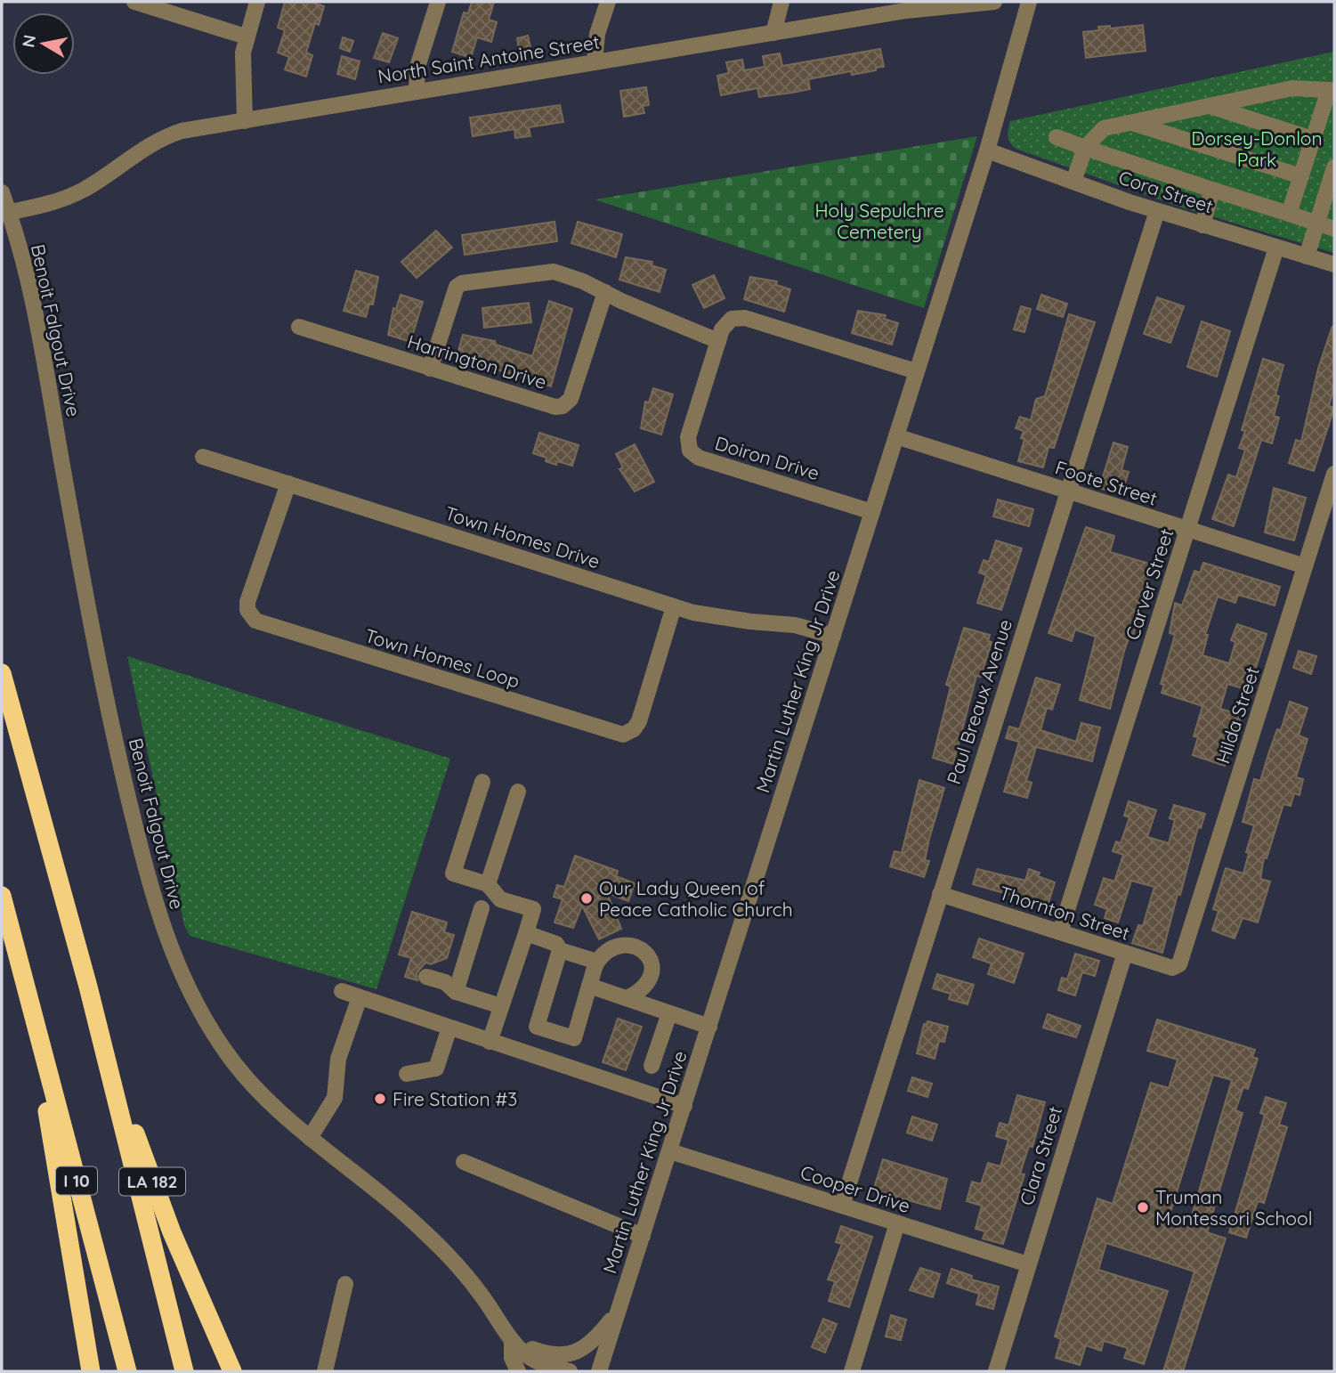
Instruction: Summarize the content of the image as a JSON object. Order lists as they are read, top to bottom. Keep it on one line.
{"streets":{"highway":["I 10","LA 182"],"street":["North Saint Antoine Street","Cora Street","Benoit Falgout Drive","Harrington Drive","Doiron Drive","Foote Street","Town Homes Drive","Carver Street","Town Homes Loop","Martin Luther King Jr Drive","Paul Breaux Avenue","Hilda Street","Thornton Street","Clara Street","Cooper Drive"]},"crossings":[["North Saint Antoine Street","Benoit Falgout Drive"],["Cora Street","Carver Street"],["Cora Street","Martin Luther King Jr Drive"],["Cora Street","Paul Breaux Avenue"],["Doiron Drive","Martin Luther King Jr Drive"],["Foote Street","Carver Street"],["Foote Street","Martin Luther King Jr Drive"],["Foote Street","Paul Breaux Avenue"],["Foote Street","Hilda Street"],["Town Homes Drive","Town Homes Loop"],["Town Homes Drive","Martin Luther King Jr Drive"],["Carver Street","Thornton Street"],["Martin Luther King Jr Drive","Cooper Drive"],["Paul Breaux Avenue","Thornton Street"],["Paul Breaux Avenue","Cooper Drive"],["Hilda Street","Thornton Street"],["Thornton Street","Clara Street"],["Clara Street","Cooper Drive"]],"parks":["Dorsey-Donlon Park","Holy Sepulchre Cemetery"],"places":["Our Lady Queen of Peace Catholic Church","Fire Station #3","Truman Montessori School"],"north":"left"}
